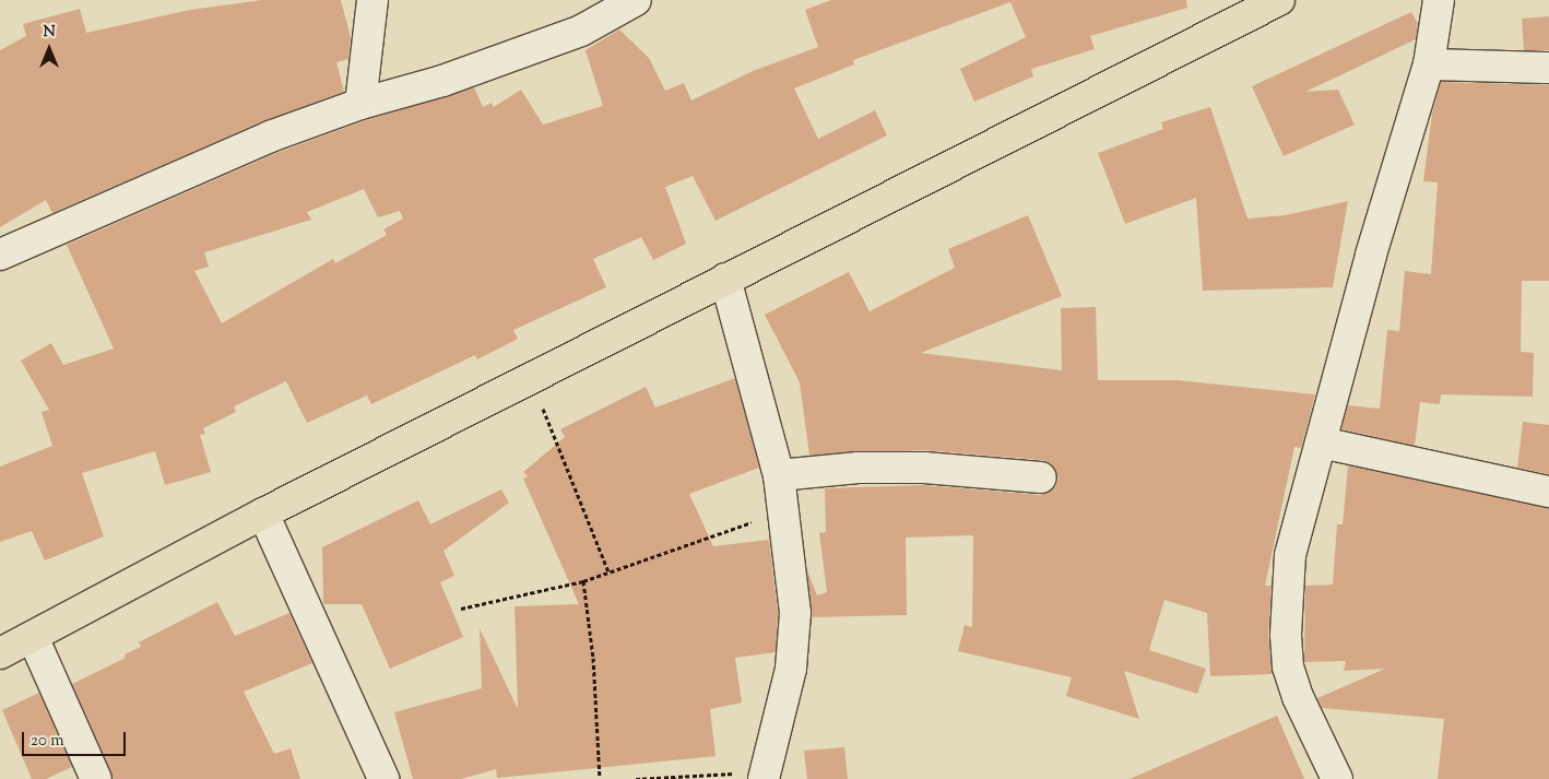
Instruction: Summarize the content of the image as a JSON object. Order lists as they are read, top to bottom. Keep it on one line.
{"scale_bar":"20 m","north":"top"}
